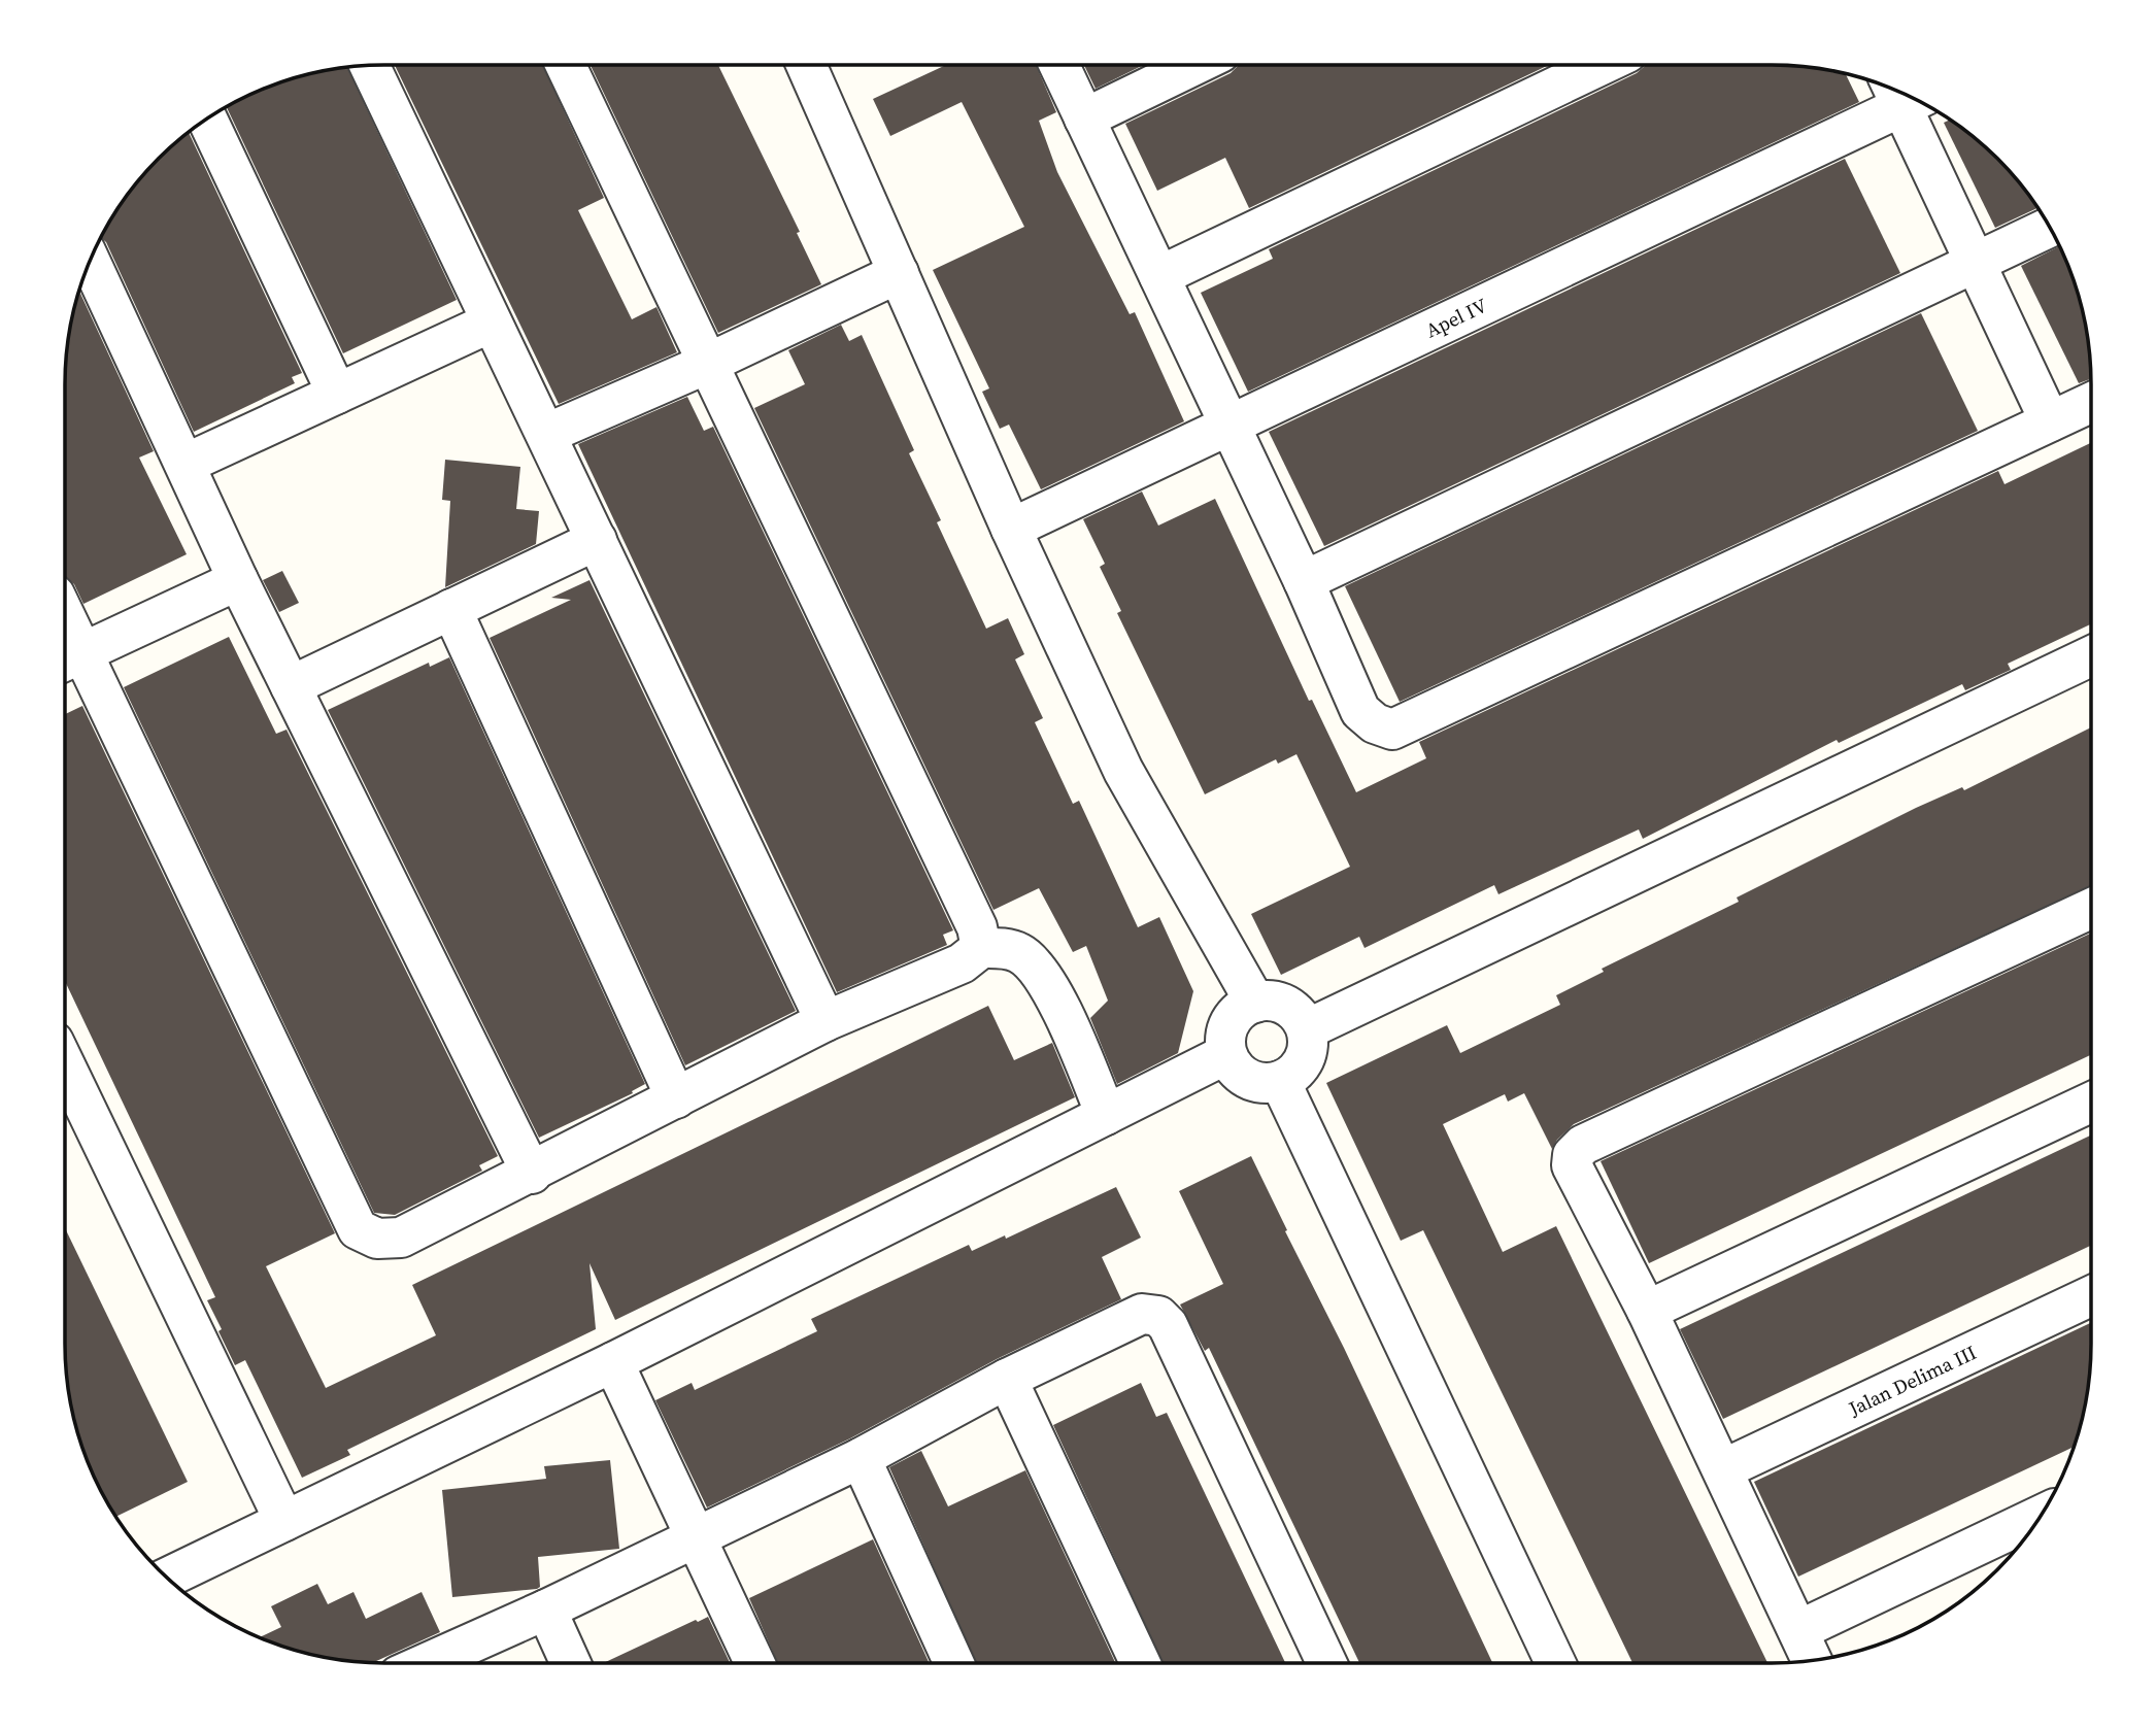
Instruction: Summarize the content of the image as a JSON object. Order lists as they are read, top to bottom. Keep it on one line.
{"streets":{"street":["Apel IV","Jalan Delima III"]}}
